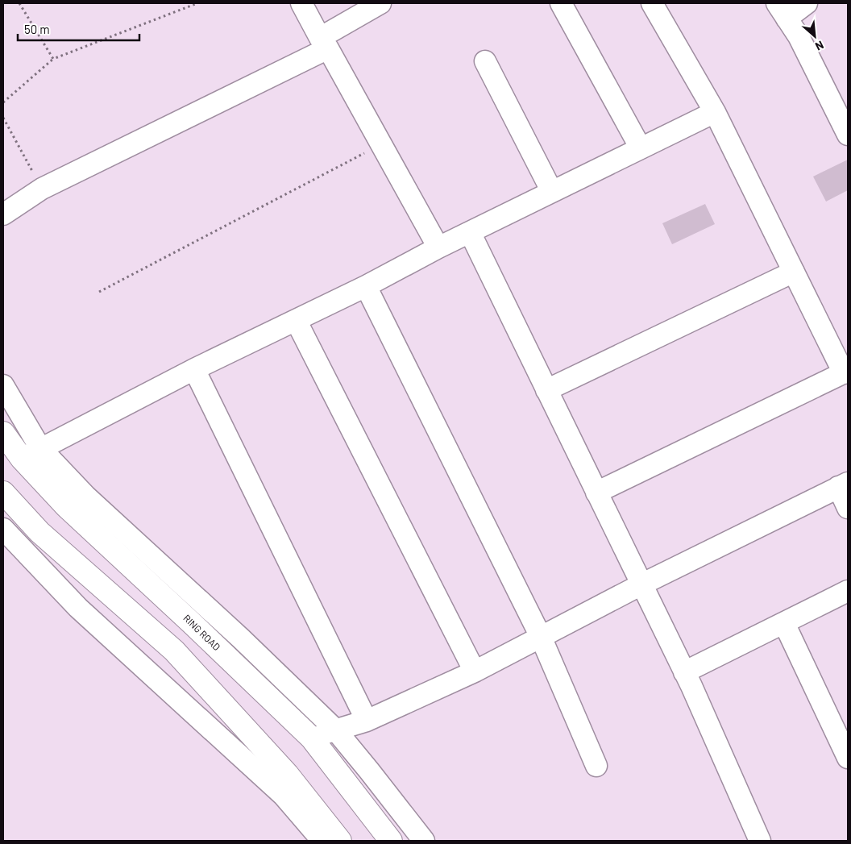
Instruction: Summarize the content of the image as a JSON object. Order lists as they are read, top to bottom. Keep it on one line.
{"streets":{"highway":["RING ROAD"]},"scale_bar":"50 m","north":"bottom right"}
